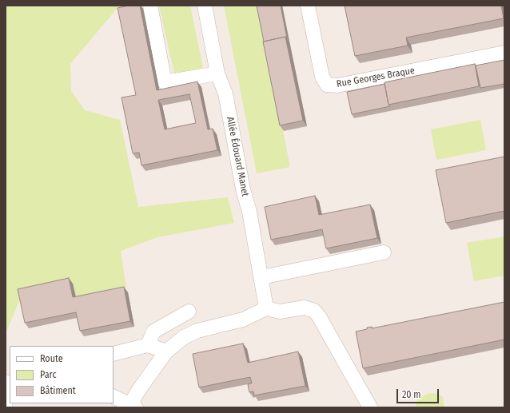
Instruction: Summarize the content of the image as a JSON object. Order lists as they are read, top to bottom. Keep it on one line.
{"streets":{"street":["Rue Georges Braque","Allée Édouard Manet"]},"legend":["Route","Parc","Bâtiment"],"scale_bar":"20 m"}
